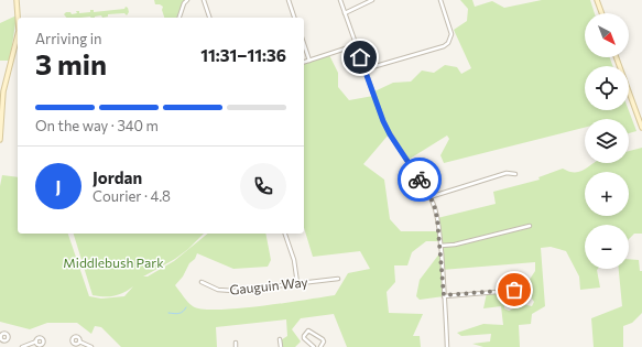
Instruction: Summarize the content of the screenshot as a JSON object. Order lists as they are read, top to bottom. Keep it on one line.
{"streets":{"street":["Gauguin Way"]},"parks":["Middlebush Park"],"north":"bottom right","page":{"map_buttons":["+","−"],"heading":["3 min","Arriving in","11:31–11:36"],"panel":["Jordan","Courier · 4.8"],"bar":"On the way · 340 m","round":"J"}}
